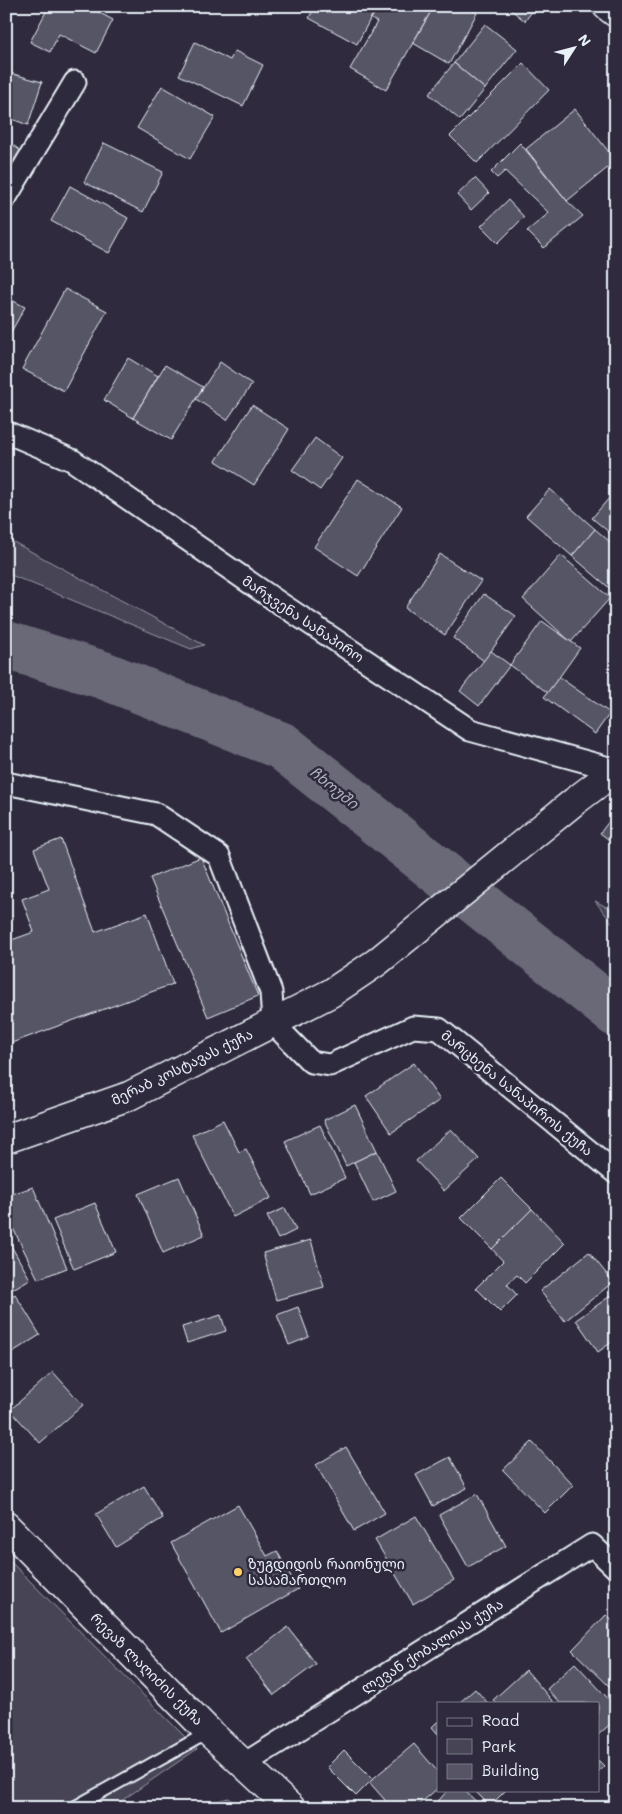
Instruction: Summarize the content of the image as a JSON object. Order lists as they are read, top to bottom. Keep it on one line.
{"streets":{"street":["მარჯვენა სანაპირო","მერაბ კოსტავას ქუჩა","მარცხენა სანაპიროს ქუჩა","ლევან ქობალიას ქუჩა","რევაზ ლაღიძის ქუჩა"]},"crossings":[["მარჯვენა სანაპირო","მერაბ კოსტავას ქუჩა"],["მერაბ კოსტავას ქუჩა","მარცხენა სანაპიროს ქუჩა"],["ლევან ქობალიას ქუჩა","რევაზ ლაღიძის ქუჩა"]],"water":["ჩხოუში"],"places":["ზუგდიდის რაიონული სასამართლო"],"legend":["Road","Park","Building"],"north":"top right"}
